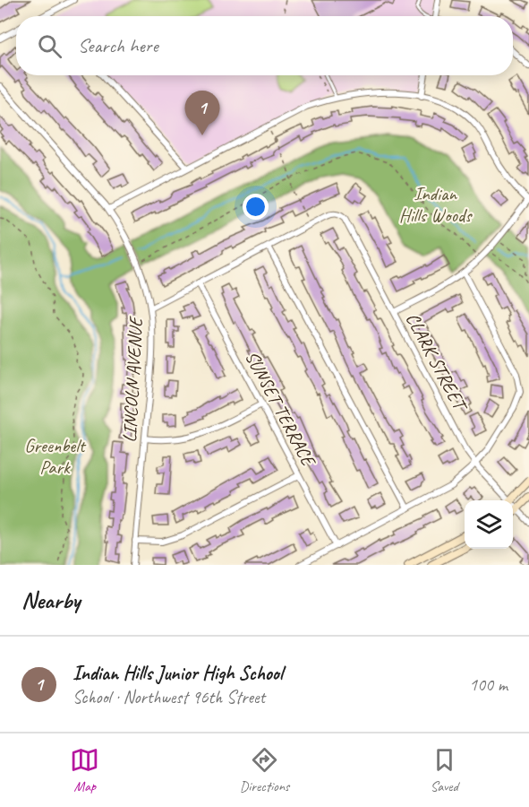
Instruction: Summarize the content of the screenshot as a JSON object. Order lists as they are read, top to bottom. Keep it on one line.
{"streets":{"street":["CLARK STREET","LINCOLN AVENUE","SUNSET TERRACE"]},"parks":["Indian Hills Woods","Greenbelt Park"],"page":{"search":"Search here","pins":"1","heading":"Nearby","list":[{"mark":"1","name":"Indian Hills Junior High School","note":"School · Northwest 96th Street","value":"100 m"}],"nav":["Map","Directions","Saved"]}}
